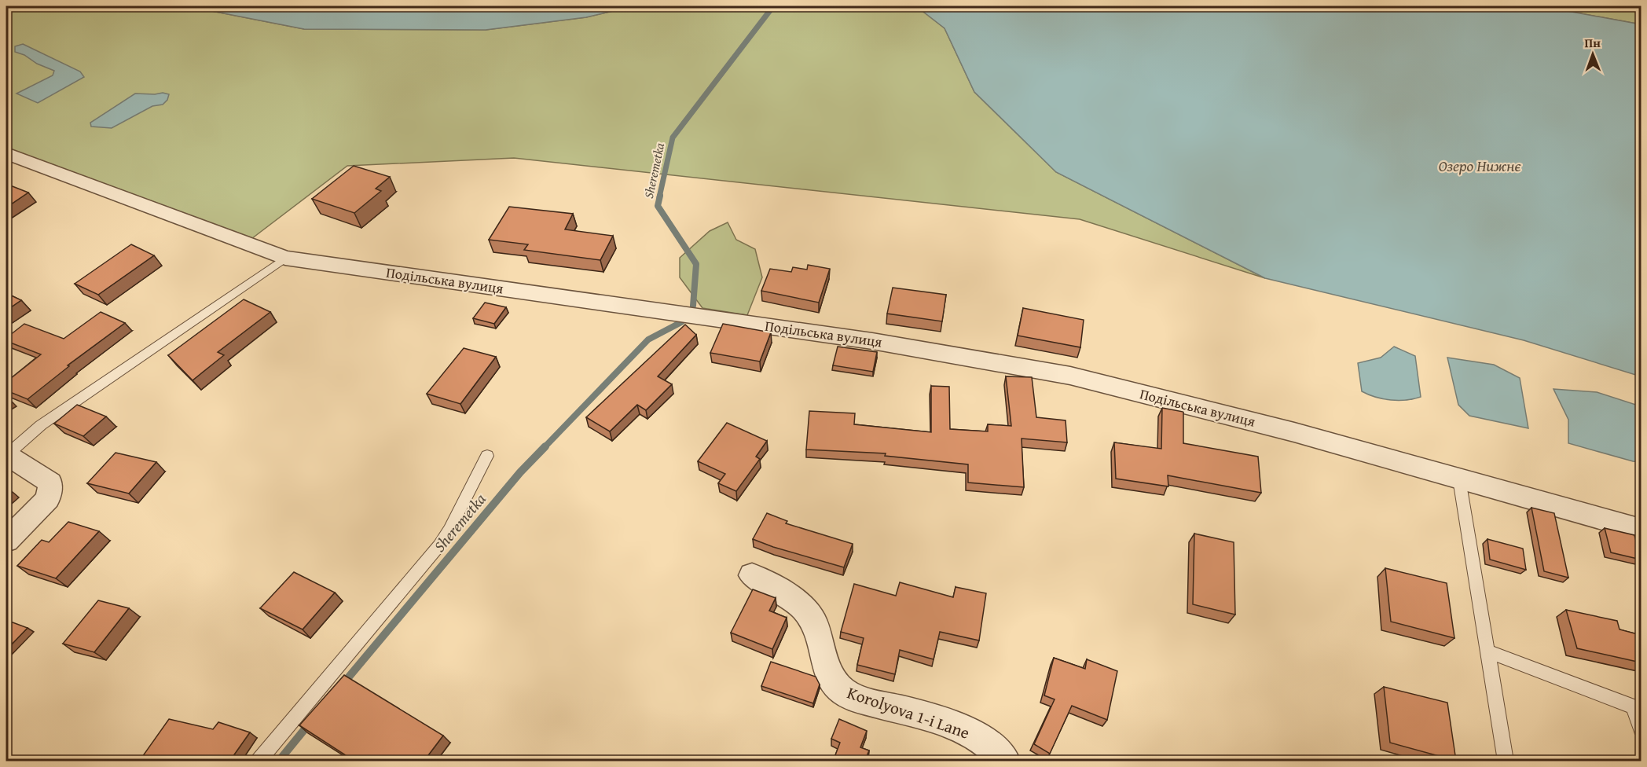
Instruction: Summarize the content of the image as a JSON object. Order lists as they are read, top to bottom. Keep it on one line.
{"streets":{"street":["Подільська вулиця","Korolyova 1-i Lane"]},"water":["Озеро Нижнє","Sheremetka"],"north":"top"}
